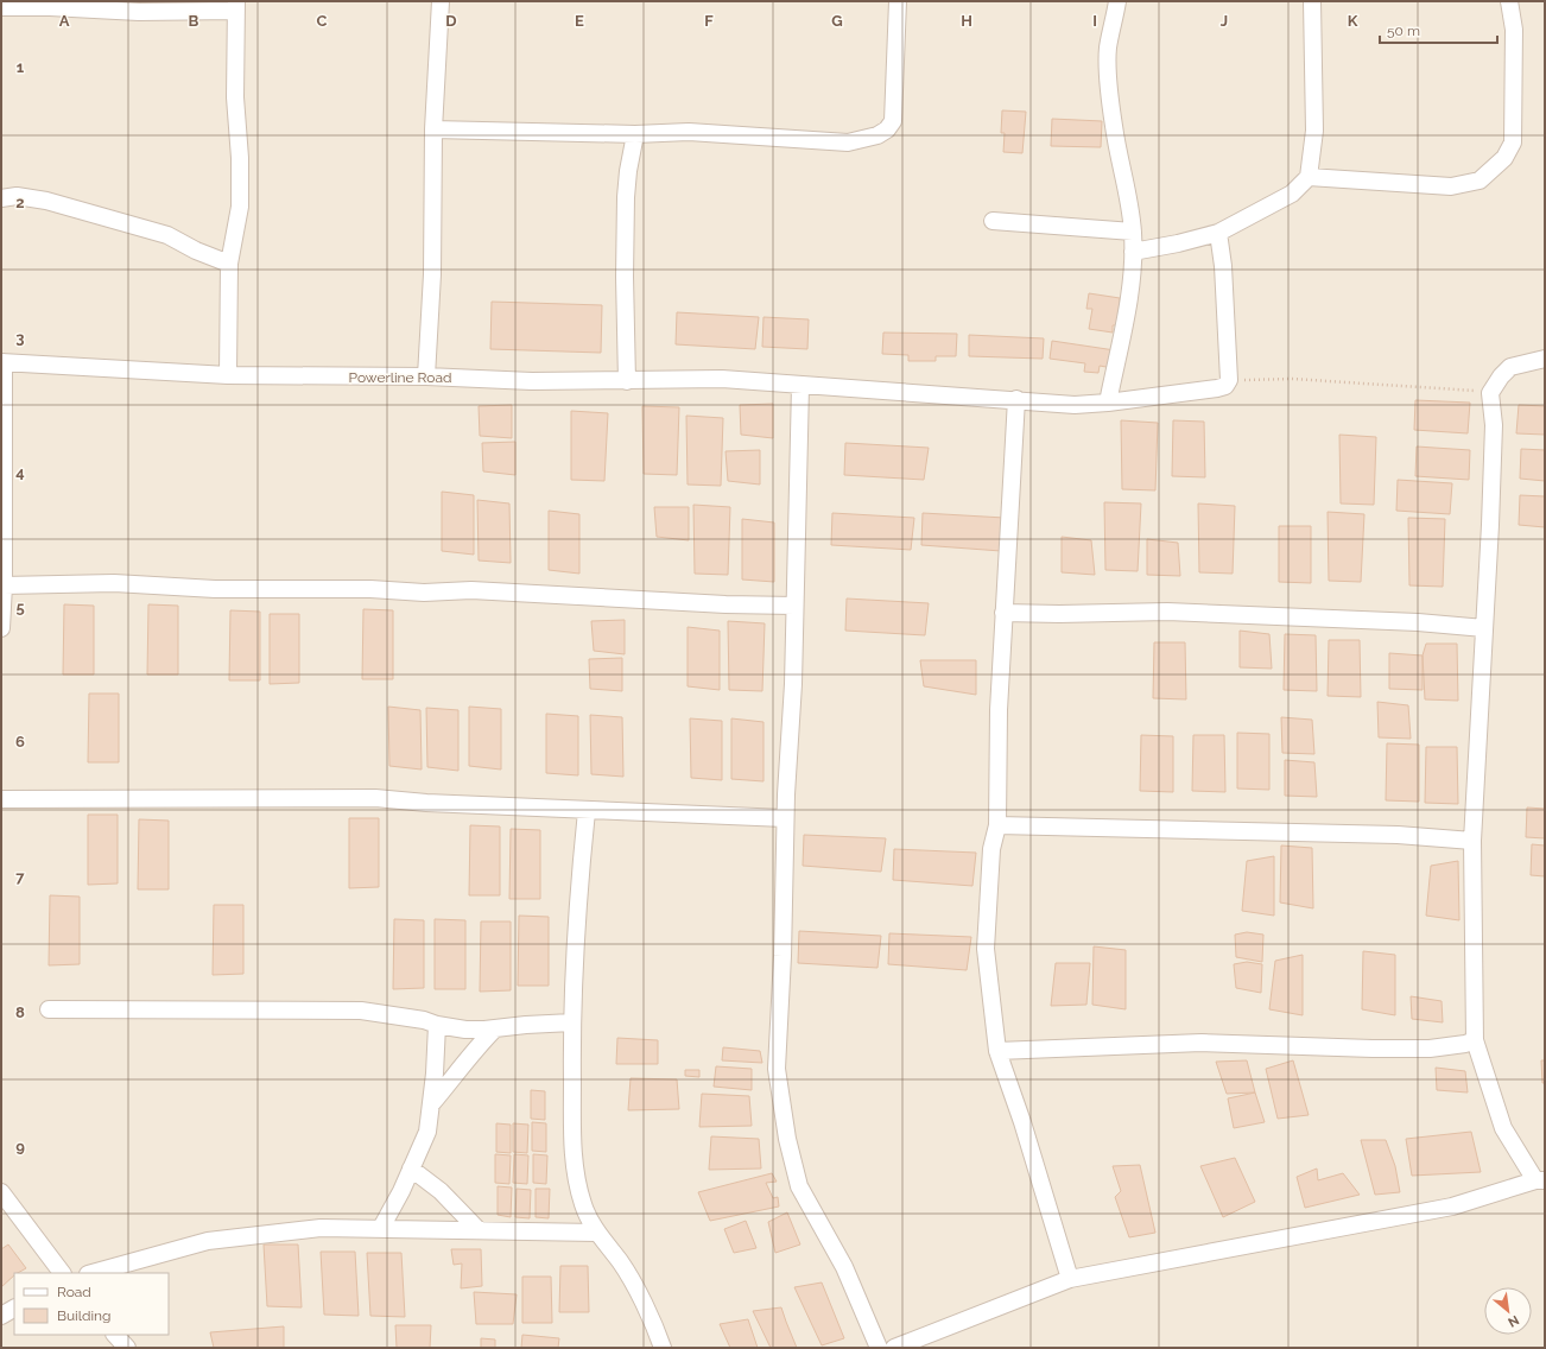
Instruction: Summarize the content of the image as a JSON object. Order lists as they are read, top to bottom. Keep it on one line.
{"streets":{"street":["Powerline Road"]},"legend":["Road","Building"],"scale_bar":"50 m","north":"bottom right","grid":{"columns":["A","B","C","D","E","F","G","H","I","J","K"],"rows":["1","2","3","4","5","6","7","8","9"]}}
